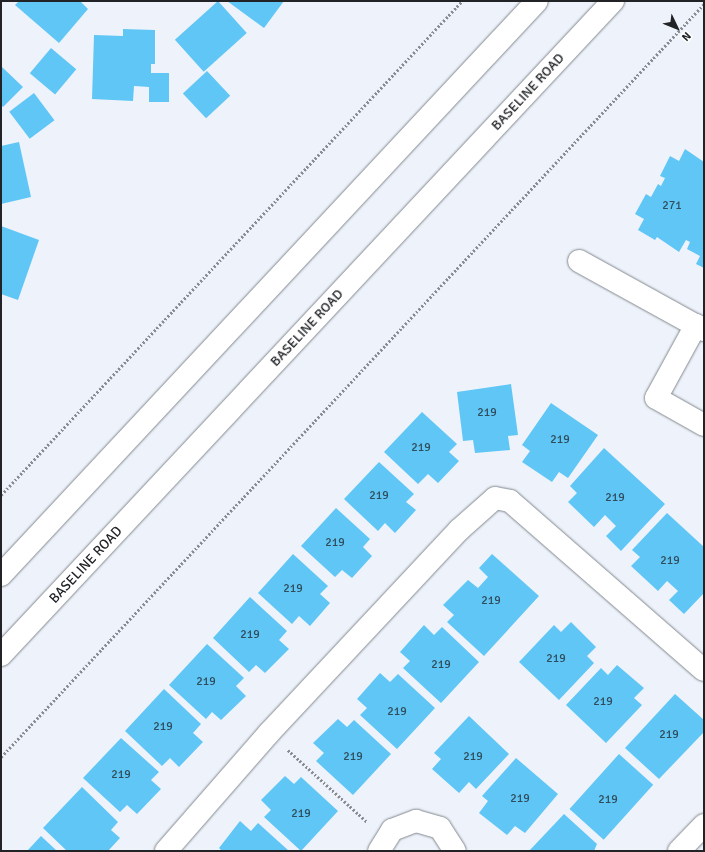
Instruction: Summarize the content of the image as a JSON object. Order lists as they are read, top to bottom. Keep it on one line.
{"streets":{"main road":["BASELINE ROAD"]},"house_numbers":["271","219","219","219","219","219","219","219","219","219","219","219","219","219","219","219","219","219","219","219","219","219","219","219"],"north":"bottom right"}
